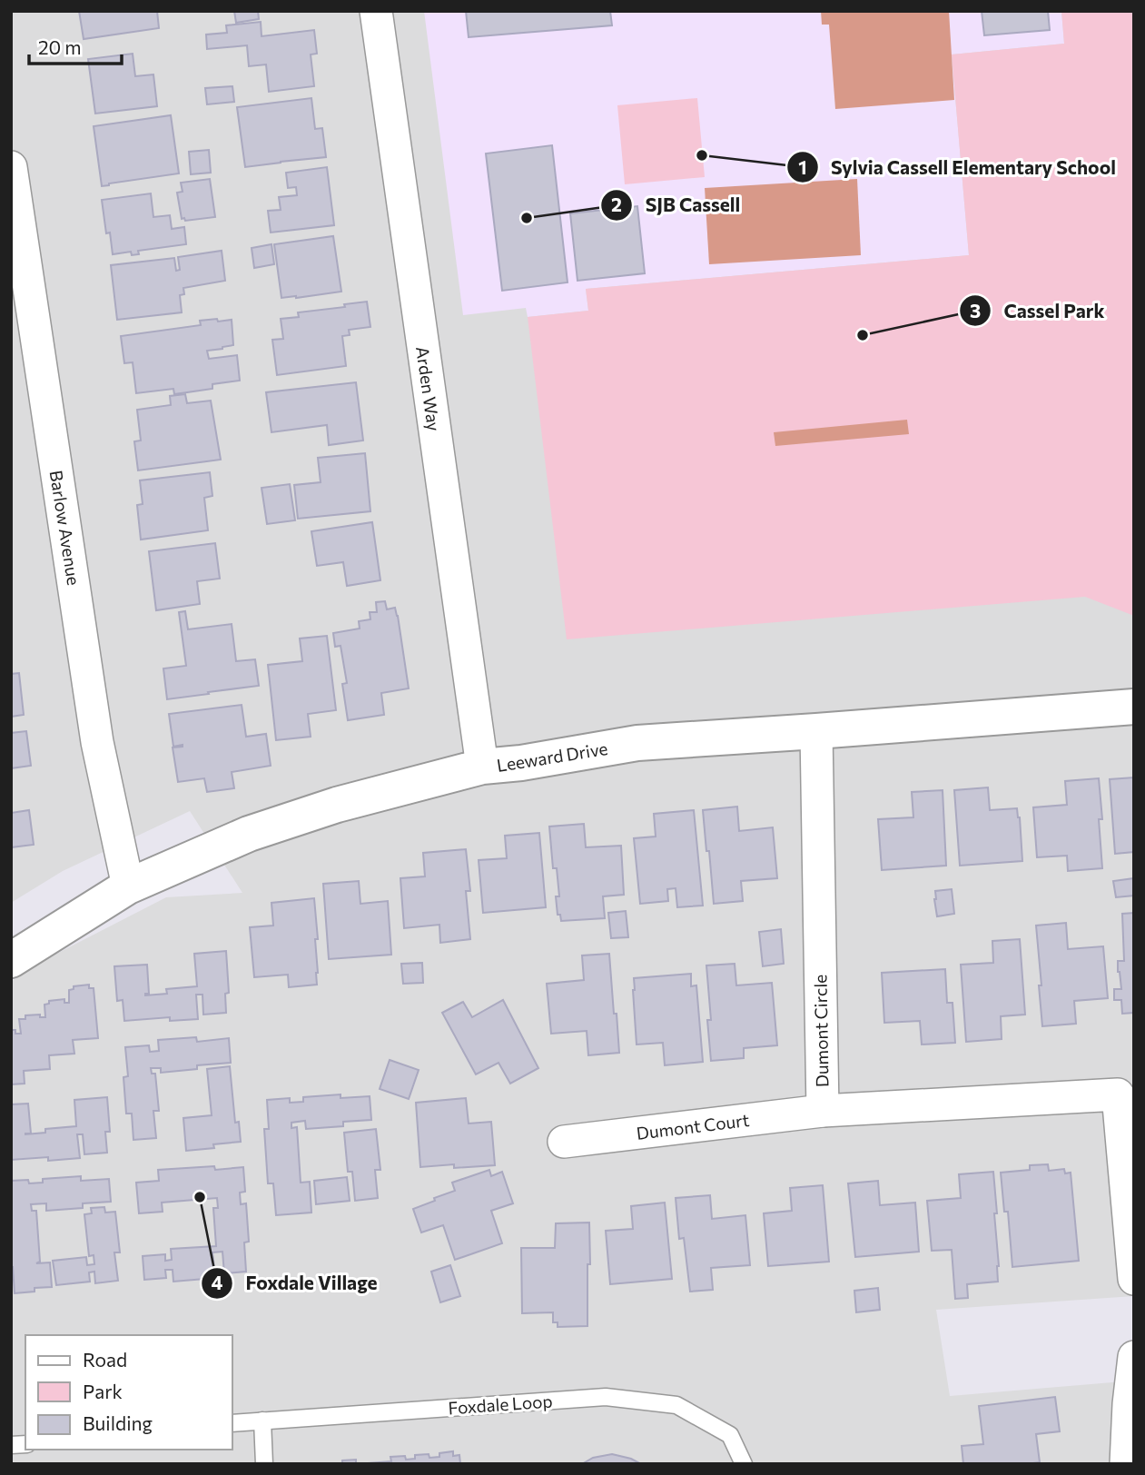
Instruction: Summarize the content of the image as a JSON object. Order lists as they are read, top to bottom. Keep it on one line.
{"streets":{"street":["Arden Way","Barlow Avenue","Leeward Drive","Dumont Circle","Dumont Court"],"lane":["Foxdale Loop"]},"crossings":[["Arden Way","Leeward Drive"],["Barlow Avenue","Leeward Drive"],["Leeward Drive","Dumont Circle"],["Dumont Circle","Dumont Court"]],"places":["Sylvia Cassell Elementary School","SJB Cassell","Cassel Park","Foxdale Village"],"legend":["Road","Park","Building"],"scale_bar":"20 m"}
